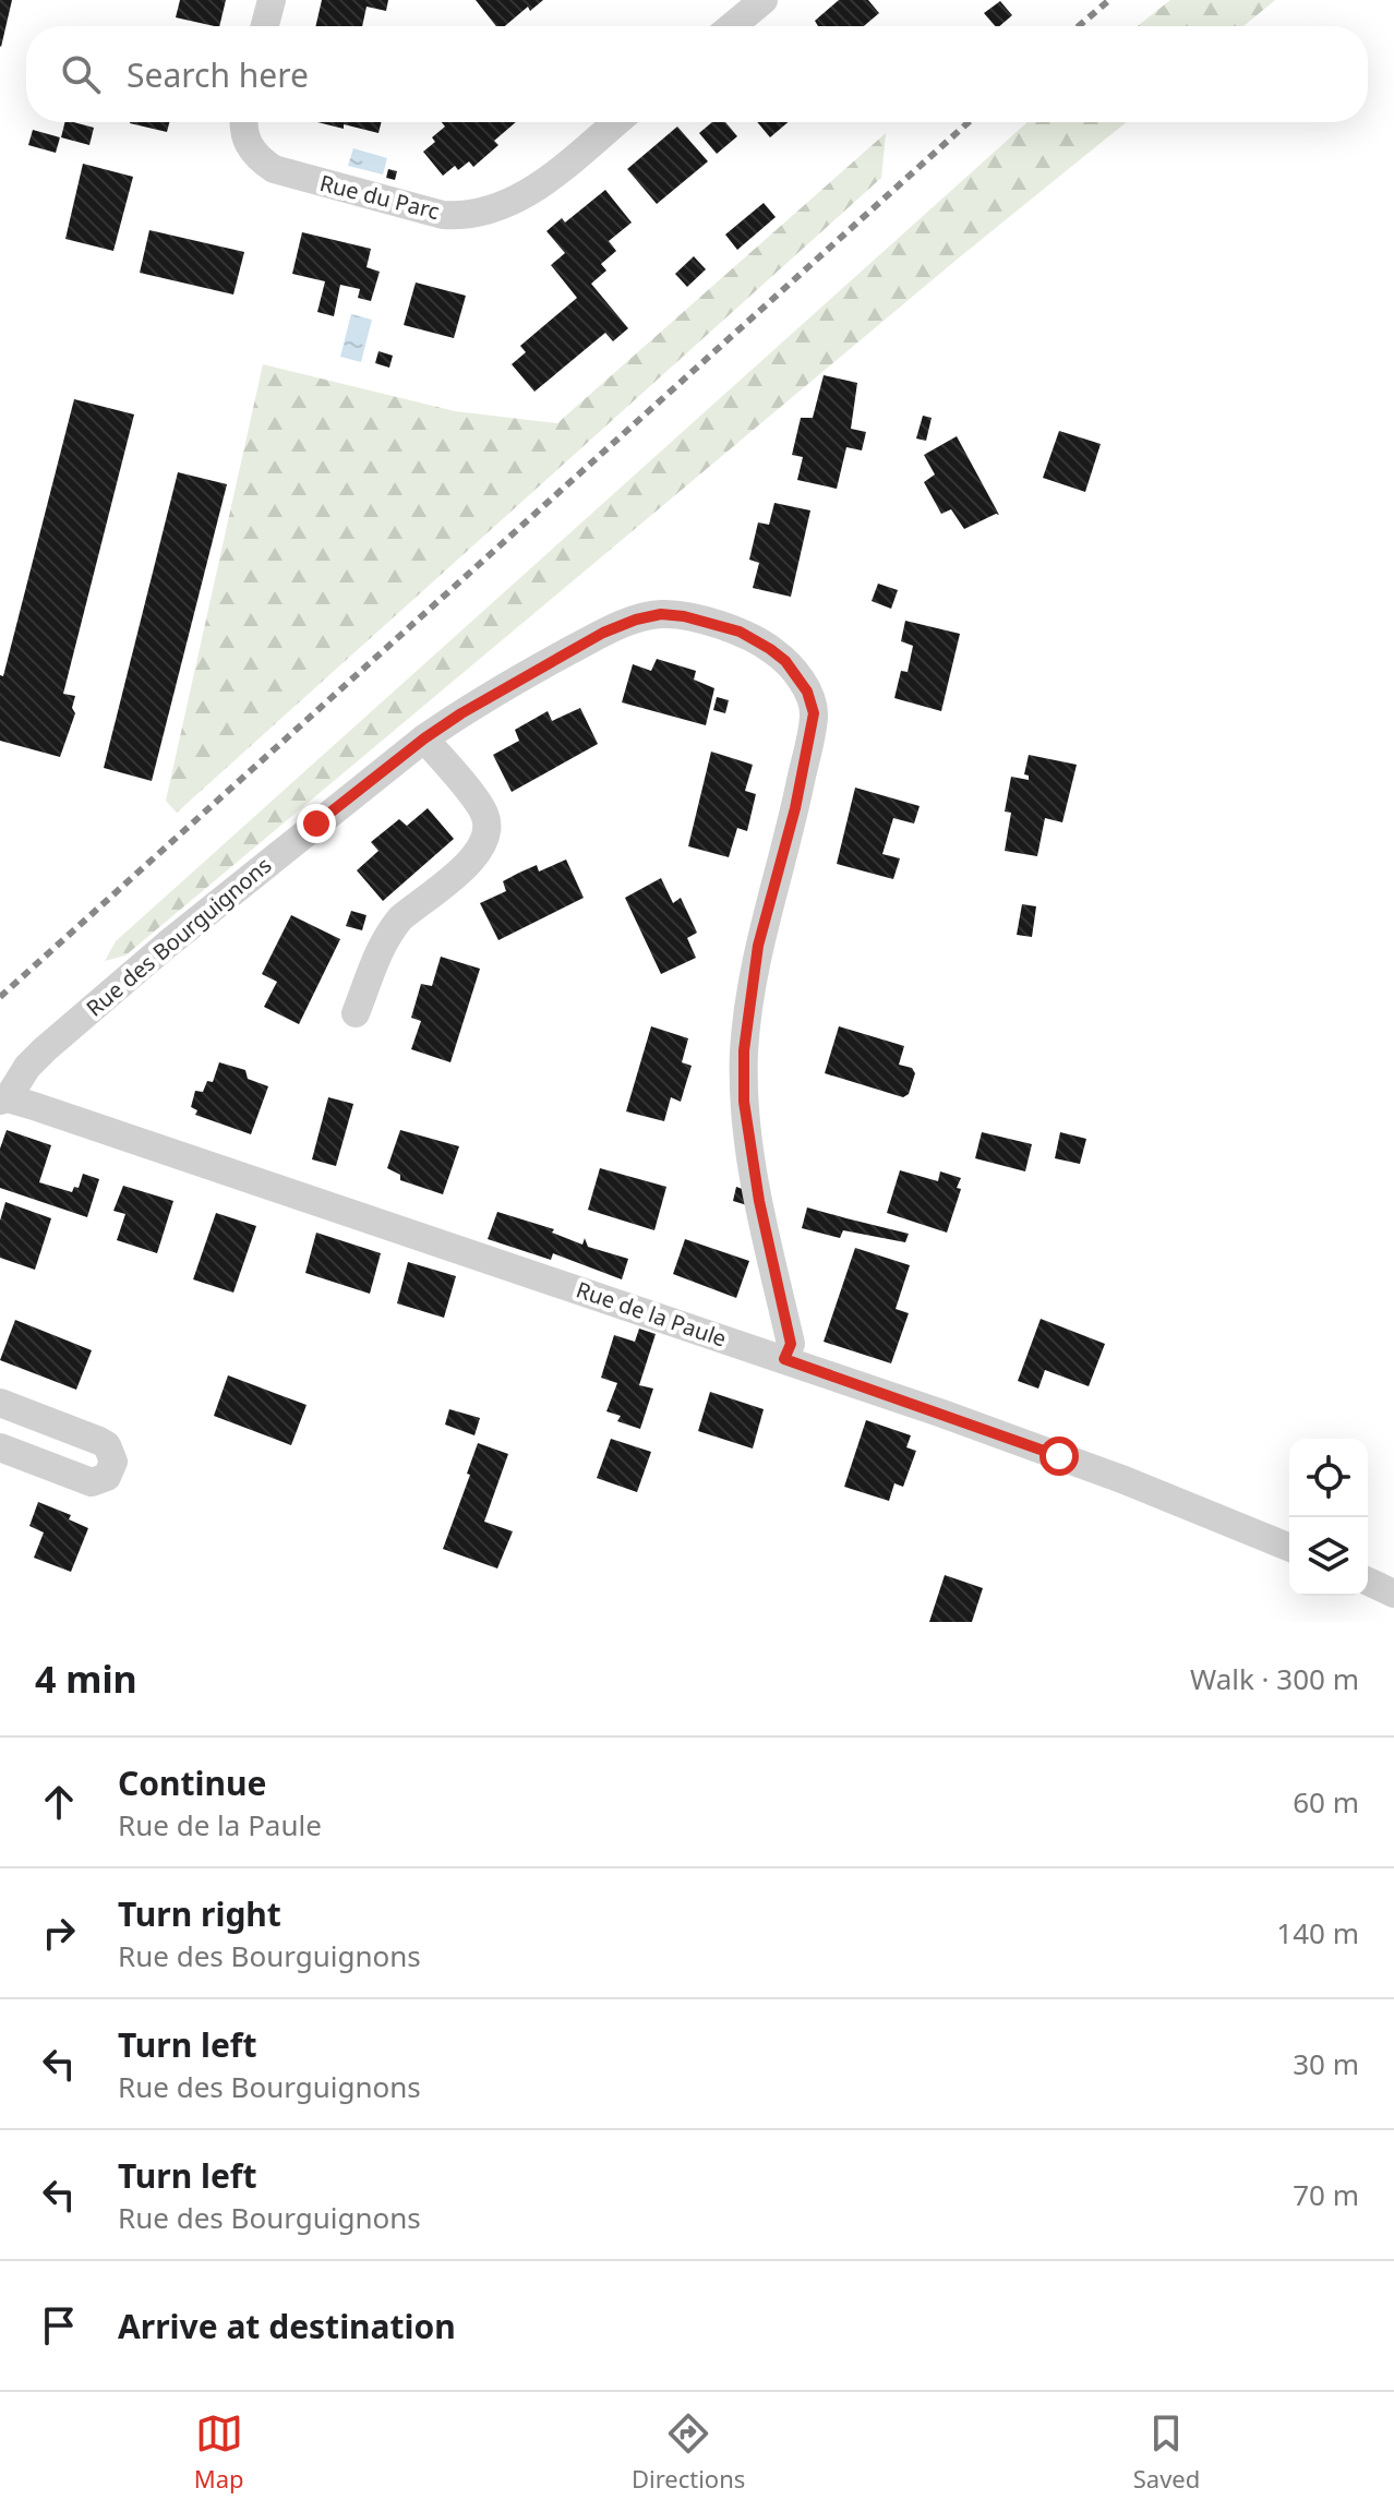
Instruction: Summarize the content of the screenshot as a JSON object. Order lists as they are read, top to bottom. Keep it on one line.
{"streets":{"street":["Rue du Parc","Rue des Bourguignons","Rue de la Paule"]},"crossings":[["Rue des Bourguignons","Rue de la Paule"]],"page":{"search":"Search here","heading":["4 min","Walk · 300 m"],"list":[["Continue","Rue de la Paule","60 m"],["Turn right","Rue des Bourguignons","140 m"],["Turn left","Rue des Bourguignons","30 m"],["Turn left","Rue des Bourguignons","70 m"],"Arrive at destination"],"nav":["Map","Directions","Saved"]}}
